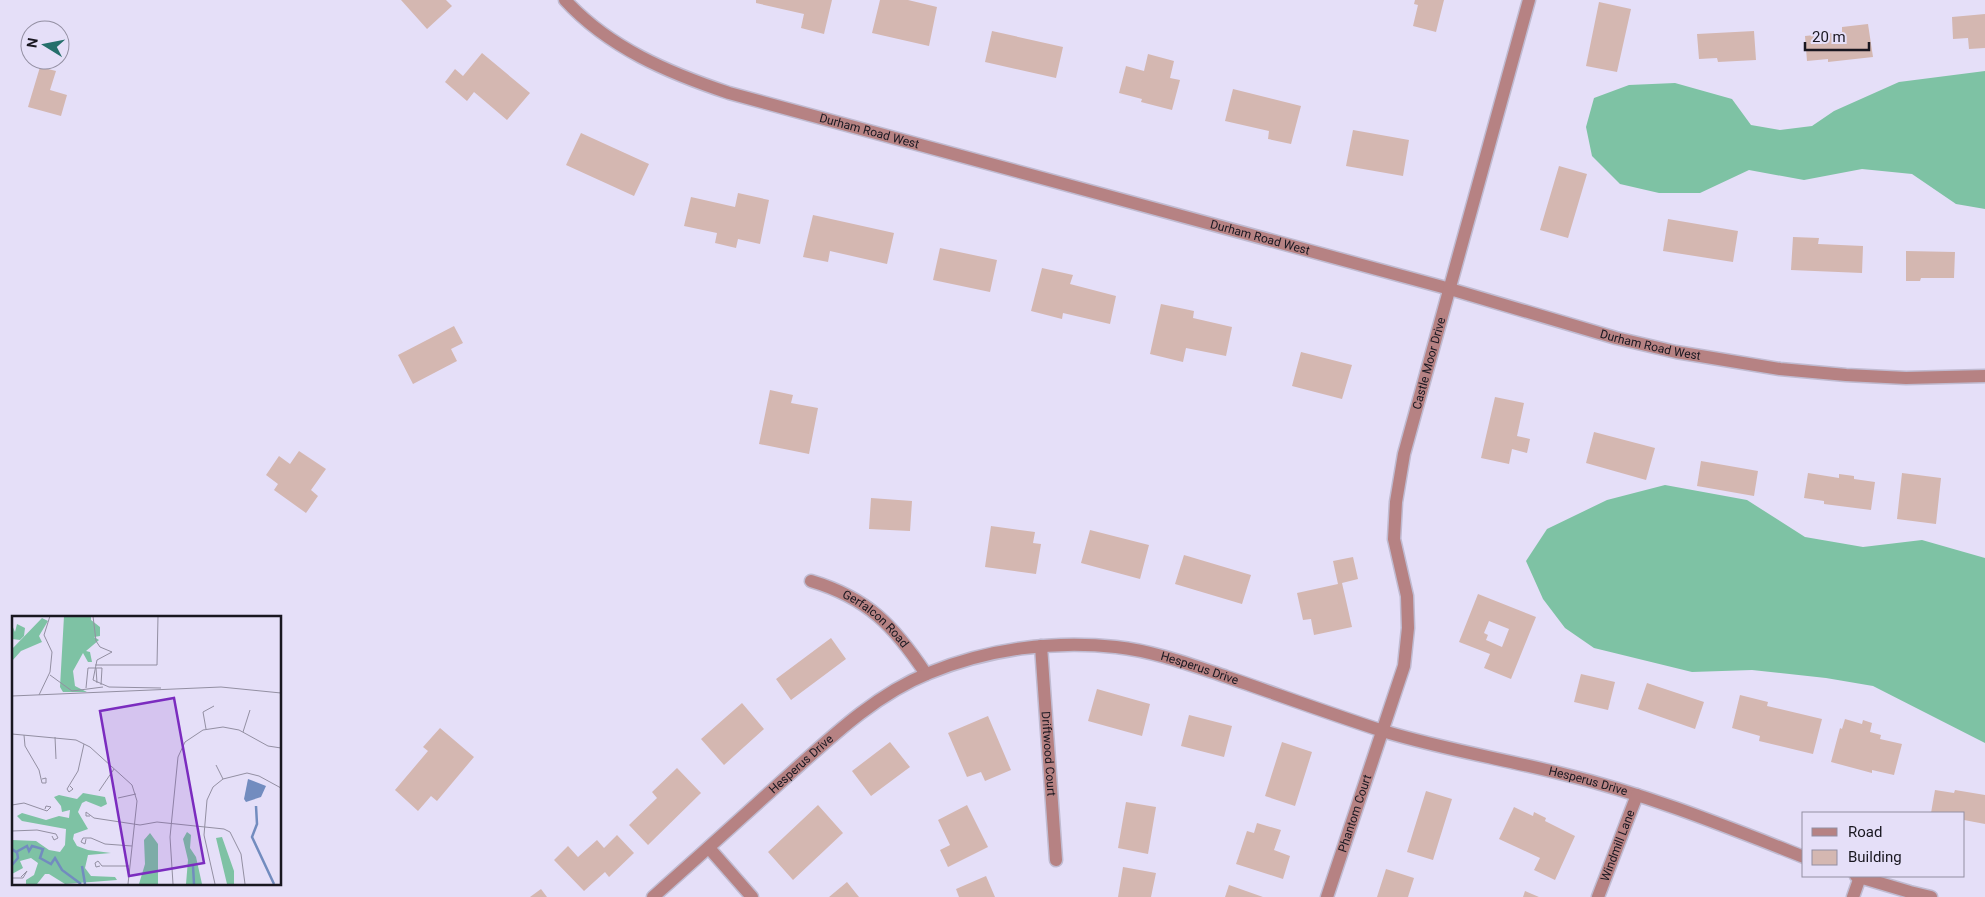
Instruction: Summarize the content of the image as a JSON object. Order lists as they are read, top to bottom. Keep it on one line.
{"streets":{"street":["Durham Road West","Castle Moor Drive","Gerfalcon Road","Hesperus Drive","Driftwood Court","Phantom Court","Windmill Lane"]},"crossings":[["Durham Road West","Castle Moor Drive"],["Castle Moor Drive","Hesperus Drive"],["Castle Moor Drive","Phantom Court"],["Gerfalcon Road","Hesperus Drive"],["Hesperus Drive","Driftwood Court"],["Hesperus Drive","Phantom Court"],["Hesperus Drive","Windmill Lane"]],"legend":["Road","Building"],"scale_bar":"20 m","north":"left"}
